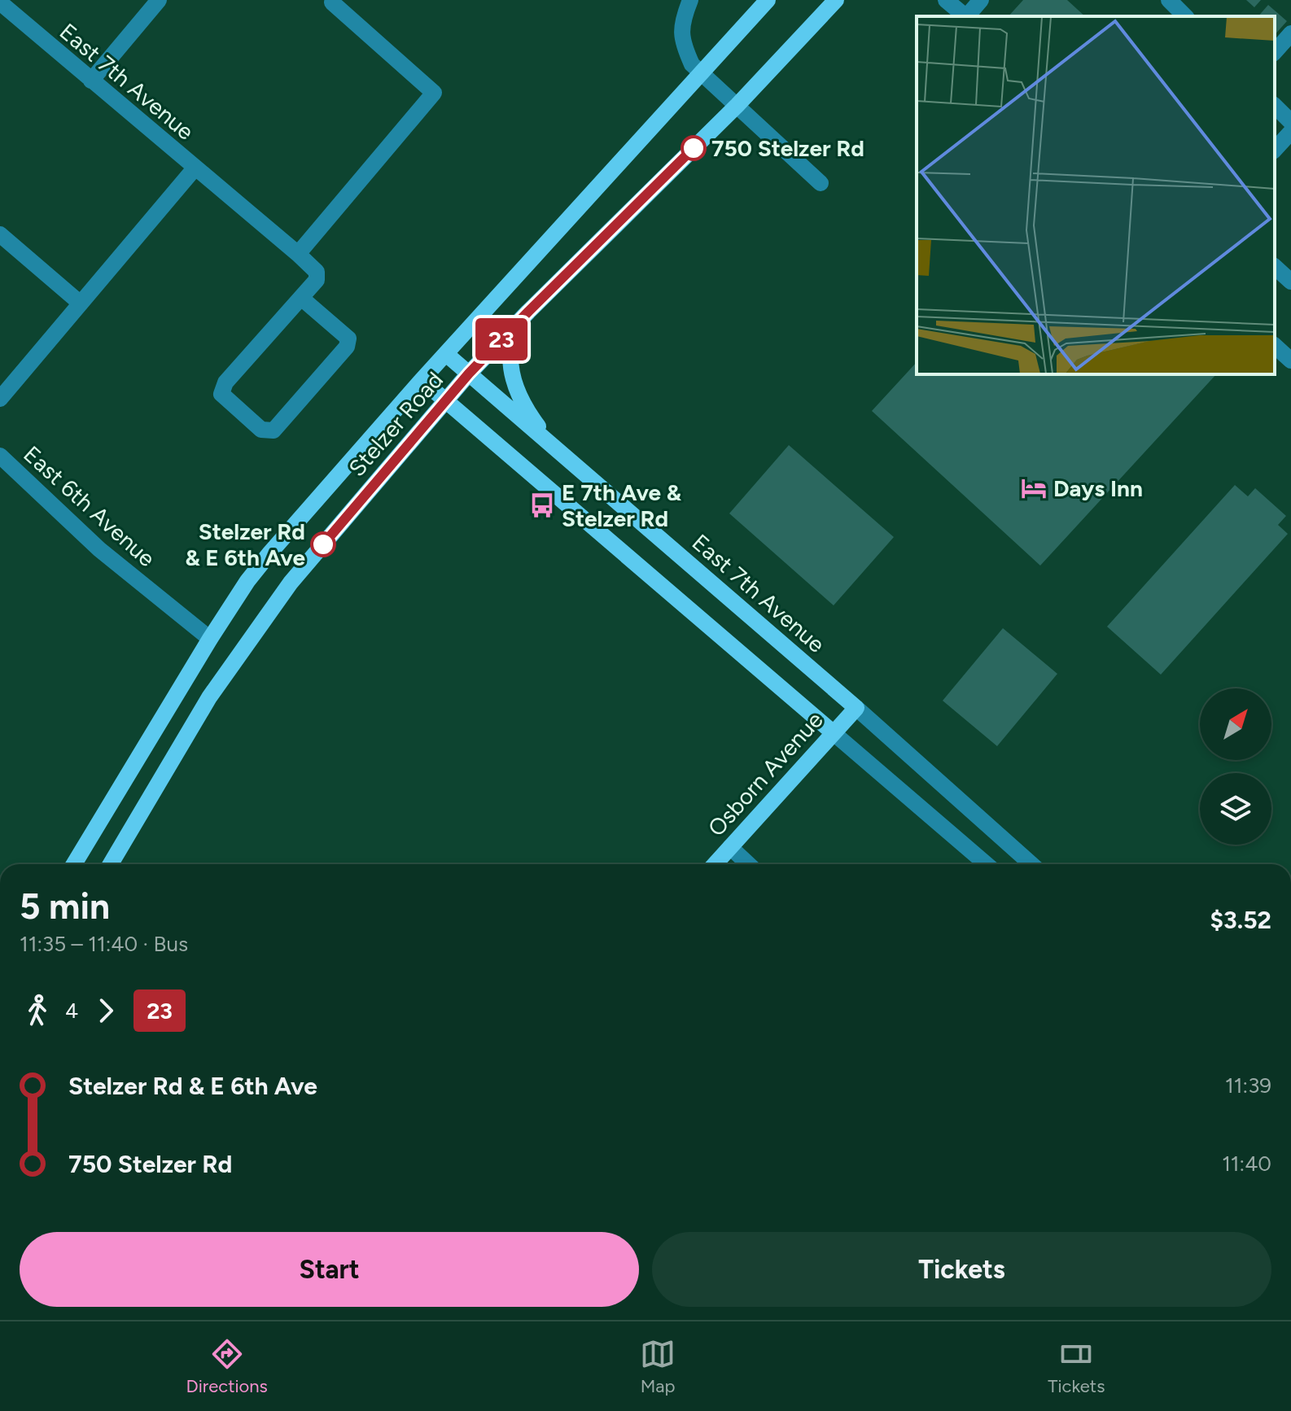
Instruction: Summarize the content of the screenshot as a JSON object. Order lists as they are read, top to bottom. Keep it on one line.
{"streets":{"main road":["East 7th Avenue","Stelzer Road","Osborn Avenue"],"street":["East 6th Avenue"]},"crossings":[["East 7th Avenue","Stelzer Road"],["East 7th Avenue","Osborn Avenue"],["Stelzer Road","East 6th Avenue"]],"places":{"other":["750 Stelzer Rd","Stelzer Rd & E 6th Ave"],"hotel":["Days Inn"],"bus stop":["E 7th Ave & Stelzer Rd"]},"lines":["bus line 23"],"north":"top right","page":{"on_map":"23","heading":["5 min","11:35 – 11:40 · Bus","$3.52"],"legs":["4","23"],"list":[{"name":"Stelzer Rd & E 6th Ave","value":"11:39"},{"name":"750 Stelzer Rd","value":"11:40"}],"buttons":["Start","Tickets"],"tabs":["Directions","Map","Tickets"]}}
